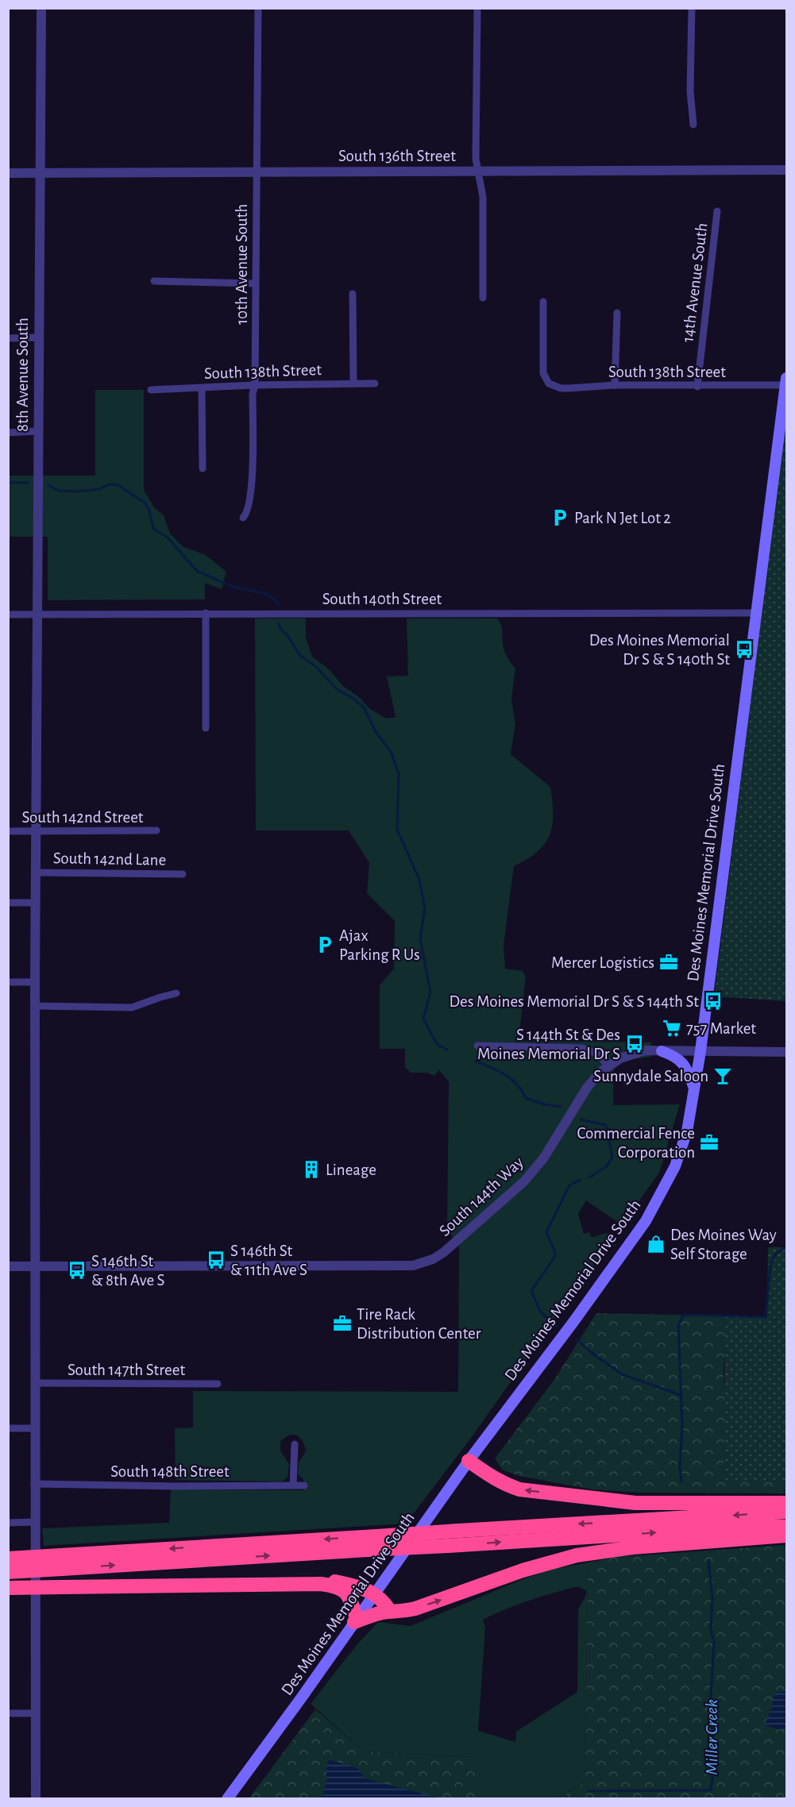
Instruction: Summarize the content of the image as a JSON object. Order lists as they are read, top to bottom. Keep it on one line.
{"streets":{"main road":["Des Moines Memorial Drive South"],"street":["South 136th Street","10th Avenue South","14th Avenue South","South 138th Street","8th Avenue South","South 140th Street","South 142nd Street","South 142nd Lane","South 144th Way","South 147th Street","South 148th Street"]},"crossings":[["South 136th Street","10th Avenue South"],["South 136th Street","8th Avenue South"],["10th Avenue South","South 138th Street"],["14th Avenue South","South 138th Street"],["South 138th Street","Des Moines Memorial Drive South"],["8th Avenue South","South 140th Street"],["8th Avenue South","South 142nd Street"],["8th Avenue South","South 142nd Lane"],["8th Avenue South","South 144th Way"],["8th Avenue South","South 147th Street"],["8th Avenue South","South 148th Street"],["South 140th Street","Des Moines Memorial Drive South"],["Des Moines Memorial Drive South","South 144th Way"]],"water":["Miller Creek"],"places":{"parking":["Park N Jet Lot 2","Ajax Parking R Us"],"bus stop":["Des Moines Memorial Dr S & S 140th St","Des Moines Memorial Dr S & S 144th St","S 144th St & Des Moines Memorial Dr S","S 146th St & 11th Ave S","S 146th St & 8th Ave S"],"office":["Mercer Logistics","Commercial Fence Corporation","Tire Rack Distribution Center"],"supermarket":["757 Market"],"bar":["Sunnydale Saloon"],"building":["Lineage"],"shop":["Des Moines Way Self Storage"]}}
